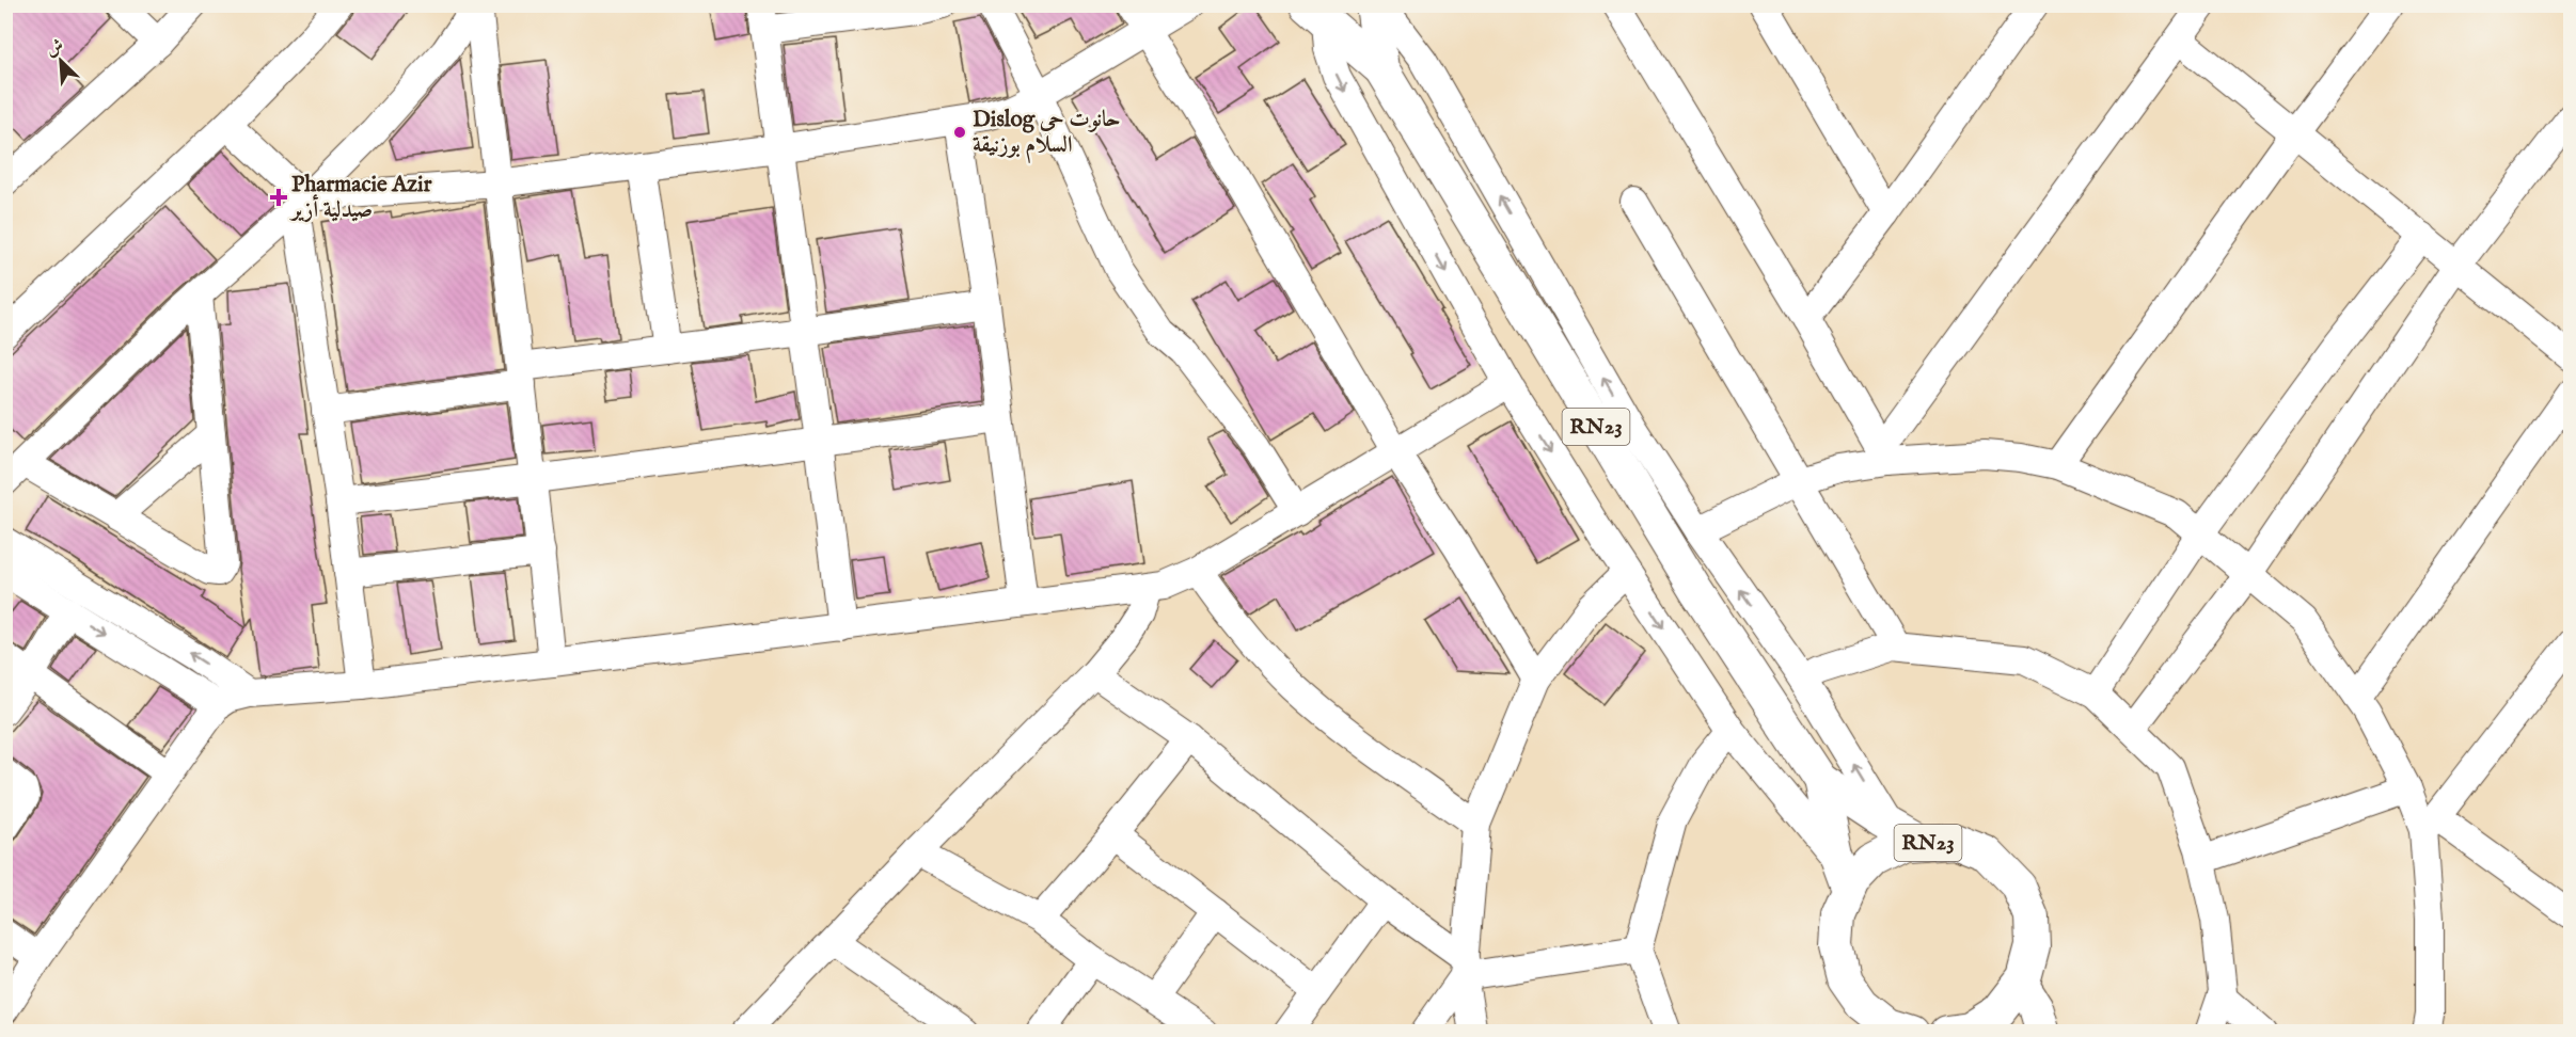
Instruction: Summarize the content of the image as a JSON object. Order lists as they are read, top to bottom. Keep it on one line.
{"streets":{"main road":["RN23"]},"places":{"other":["Dislog حانوت حي السلام بوزنيقة"],"health":["Pharmacie Azir صيدلية أزير"]},"north":"top left"}
